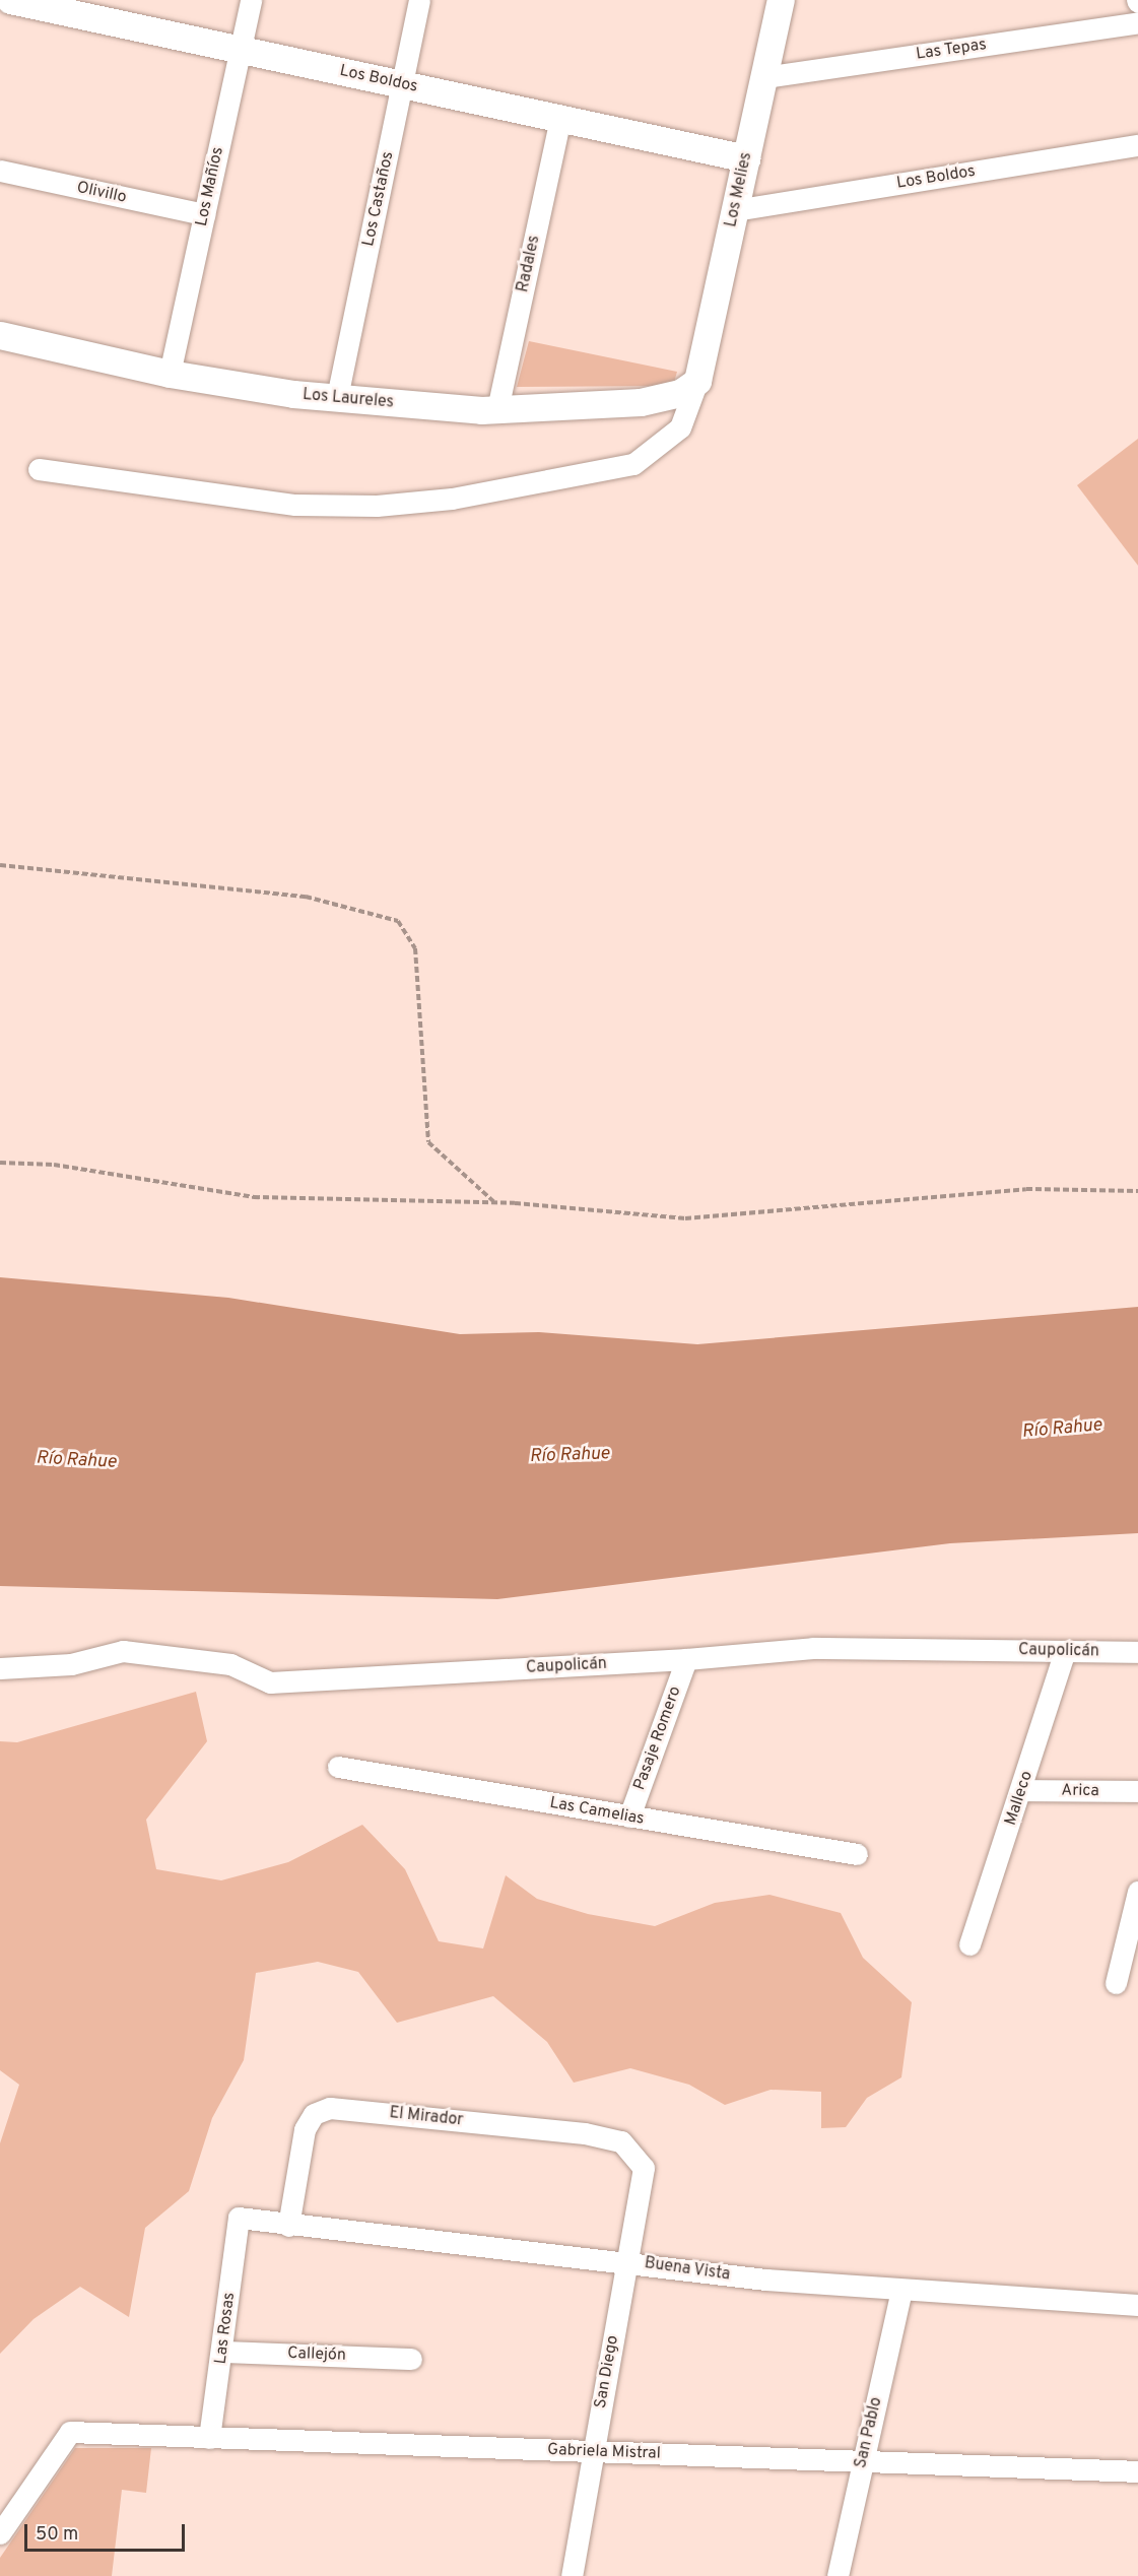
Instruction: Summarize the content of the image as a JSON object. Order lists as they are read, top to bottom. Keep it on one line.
{"streets":{"street":["Las Tepas","Los Boldos","Los Mañíos","Los Melies","Olivillo","Los Castaños","Radales","Los Laureles","Caupolicán","Pasaje Romero","Arica","Malleco","Las Camelias","El Mirador","Buena Vista","Las Rosas","Callejón","San Diego","San Pablo","Gabriela Mistral"]},"crossings":[["Las Tepas","Los Melies"],["Los Boldos","Los Mañíos"],["Los Boldos","Los Melies"],["Los Boldos","Los Castaños"],["Los Boldos","Radales"],["Los Mañíos","Olivillo"],["Los Mañíos","Los Laureles"],["Los Melies","Los Laureles"],["Los Castaños","Los Laureles"],["Radales","Los Laureles"],["Caupolicán","Pasaje Romero"],["Caupolicán","Malleco"],["Pasaje Romero","Las Camelias"],["Arica","Malleco"],["El Mirador","Buena Vista"],["El Mirador","San Diego"],["Buena Vista","Las Rosas"],["Buena Vista","San Diego"],["Buena Vista","San Pablo"],["Las Rosas","Callejón"],["Las Rosas","Gabriela Mistral"],["San Diego","Gabriela Mistral"],["San Pablo","Gabriela Mistral"]],"water":["Río Rahue"],"scale_bar":"50 m"}
